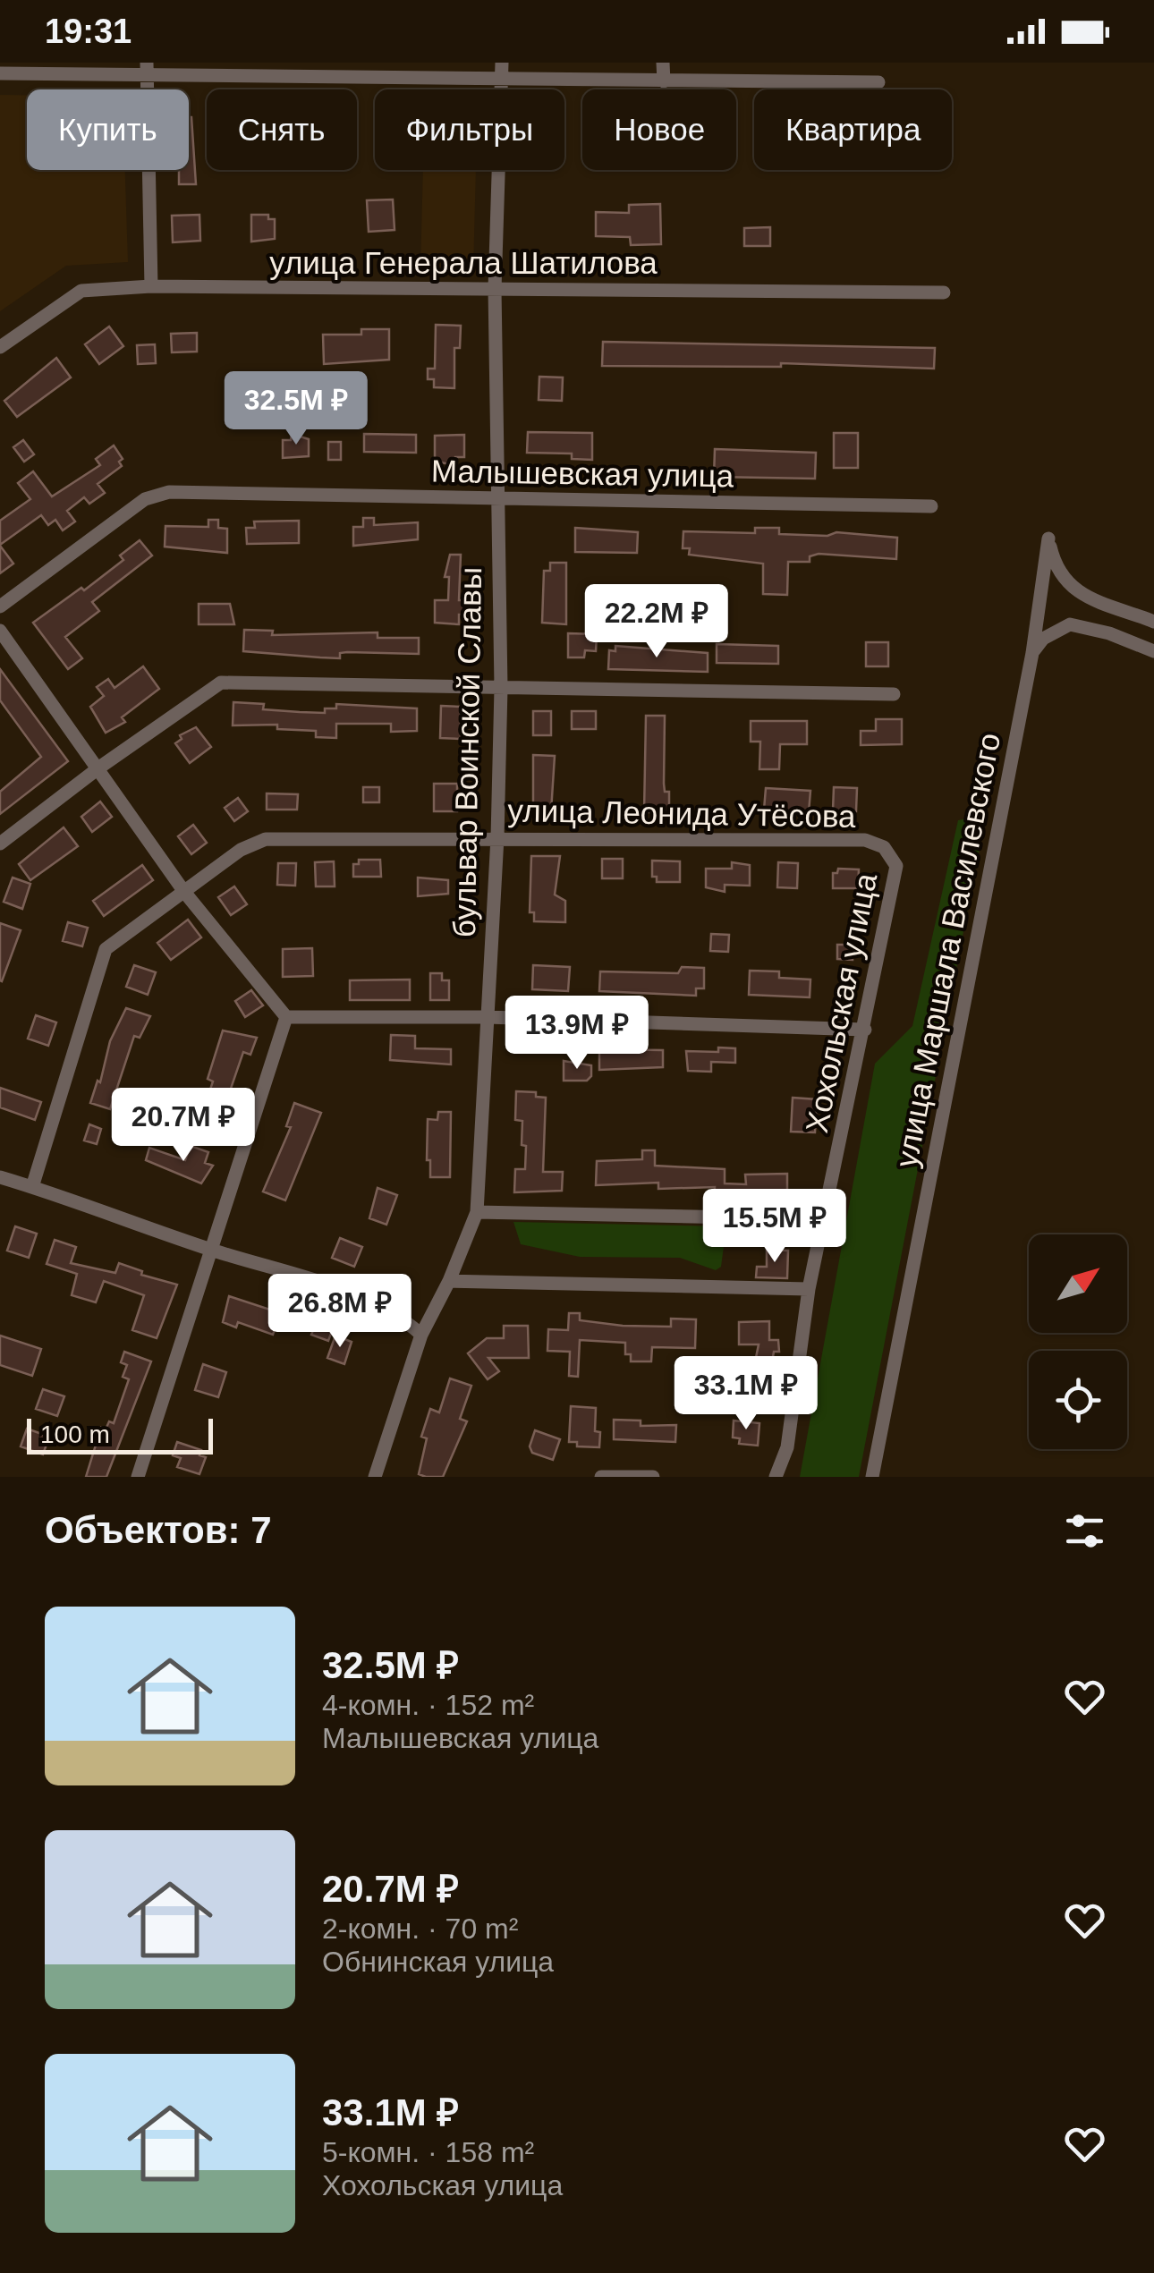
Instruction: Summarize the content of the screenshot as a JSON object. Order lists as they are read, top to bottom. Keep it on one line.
{"streets":{"street":["улица Генерала Шатилова","Малышевская улица","бульвар Воинской Славы","улица Леонида Утёсова","улица Маршала Василевского","Хохольская улица"]},"crossings":[["улица Генерала Шатилова","бульвар Воинской Славы"],["Малышевская улица","бульвар Воинской Славы"],["бульвар Воинской Славы","улица Леонида Утёсова"],["улица Леонида Утёсова","Хохольская улица"]],"scale_bar":"100 m","north":"top right","page":{"status":"19:31","chip":["Купить","Снять","Фильтры","Новое","Квартира"],"price":["32.5M ₽","22.2M ₽","13.9M ₽","20.7M ₽","15.5M ₽","26.8M ₽","33.1M ₽"],"scale":"100 m","heading":"Объектов: 7","list":[{"name":"32.5M ₽","note":"4-комн. · 152 m² · Малышевская улица"},{"name":"20.7M ₽","note":"2-комн. · 70 m² · Обнинская улица"},{"name":"33.1M ₽","note":"5-комн. · 158 m² · Хохольская улица"}]}}
